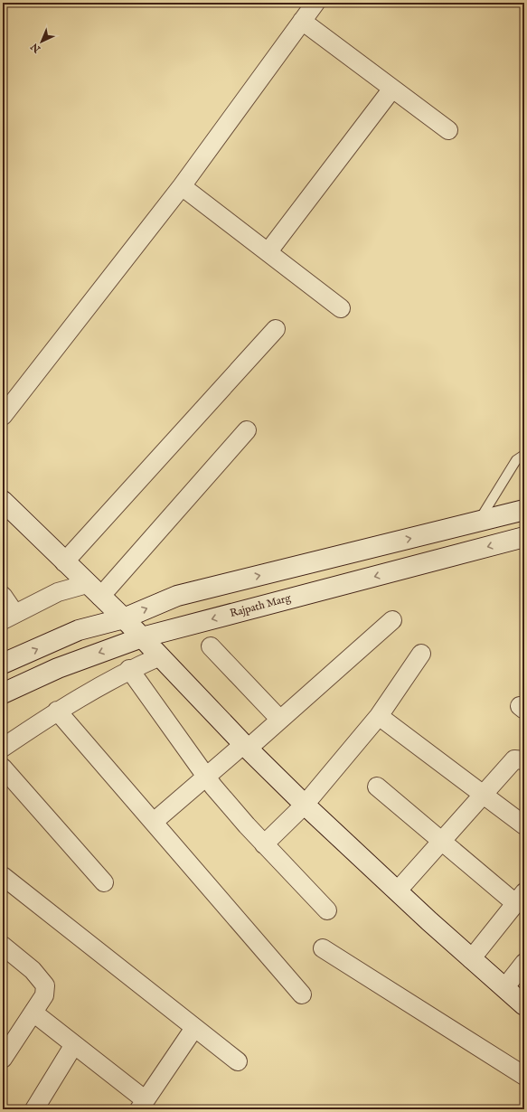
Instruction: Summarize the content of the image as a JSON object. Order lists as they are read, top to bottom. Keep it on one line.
{"streets":{"main road":["Rajpath Marg"]},"north":"bottom left"}
